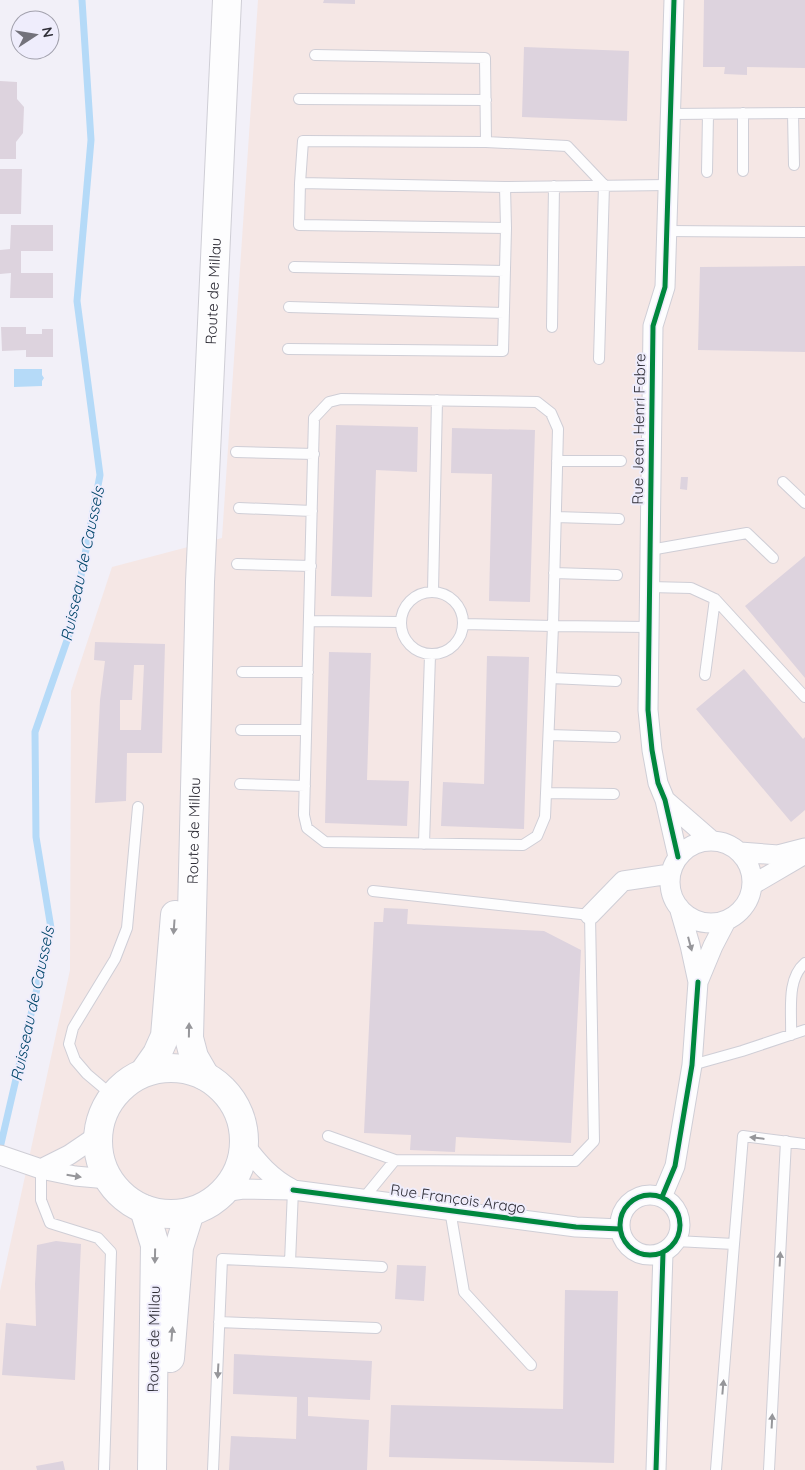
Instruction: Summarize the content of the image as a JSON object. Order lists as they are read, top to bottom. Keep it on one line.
{"streets":{"main road":["Route de Millau"],"street":["Rue Jean Henri Fabre","Rue François Arago"]},"crossings":[["Route de Millau","Rue François Arago"]],"water":["Ruisseau de Caussels"],"north":"right"}
